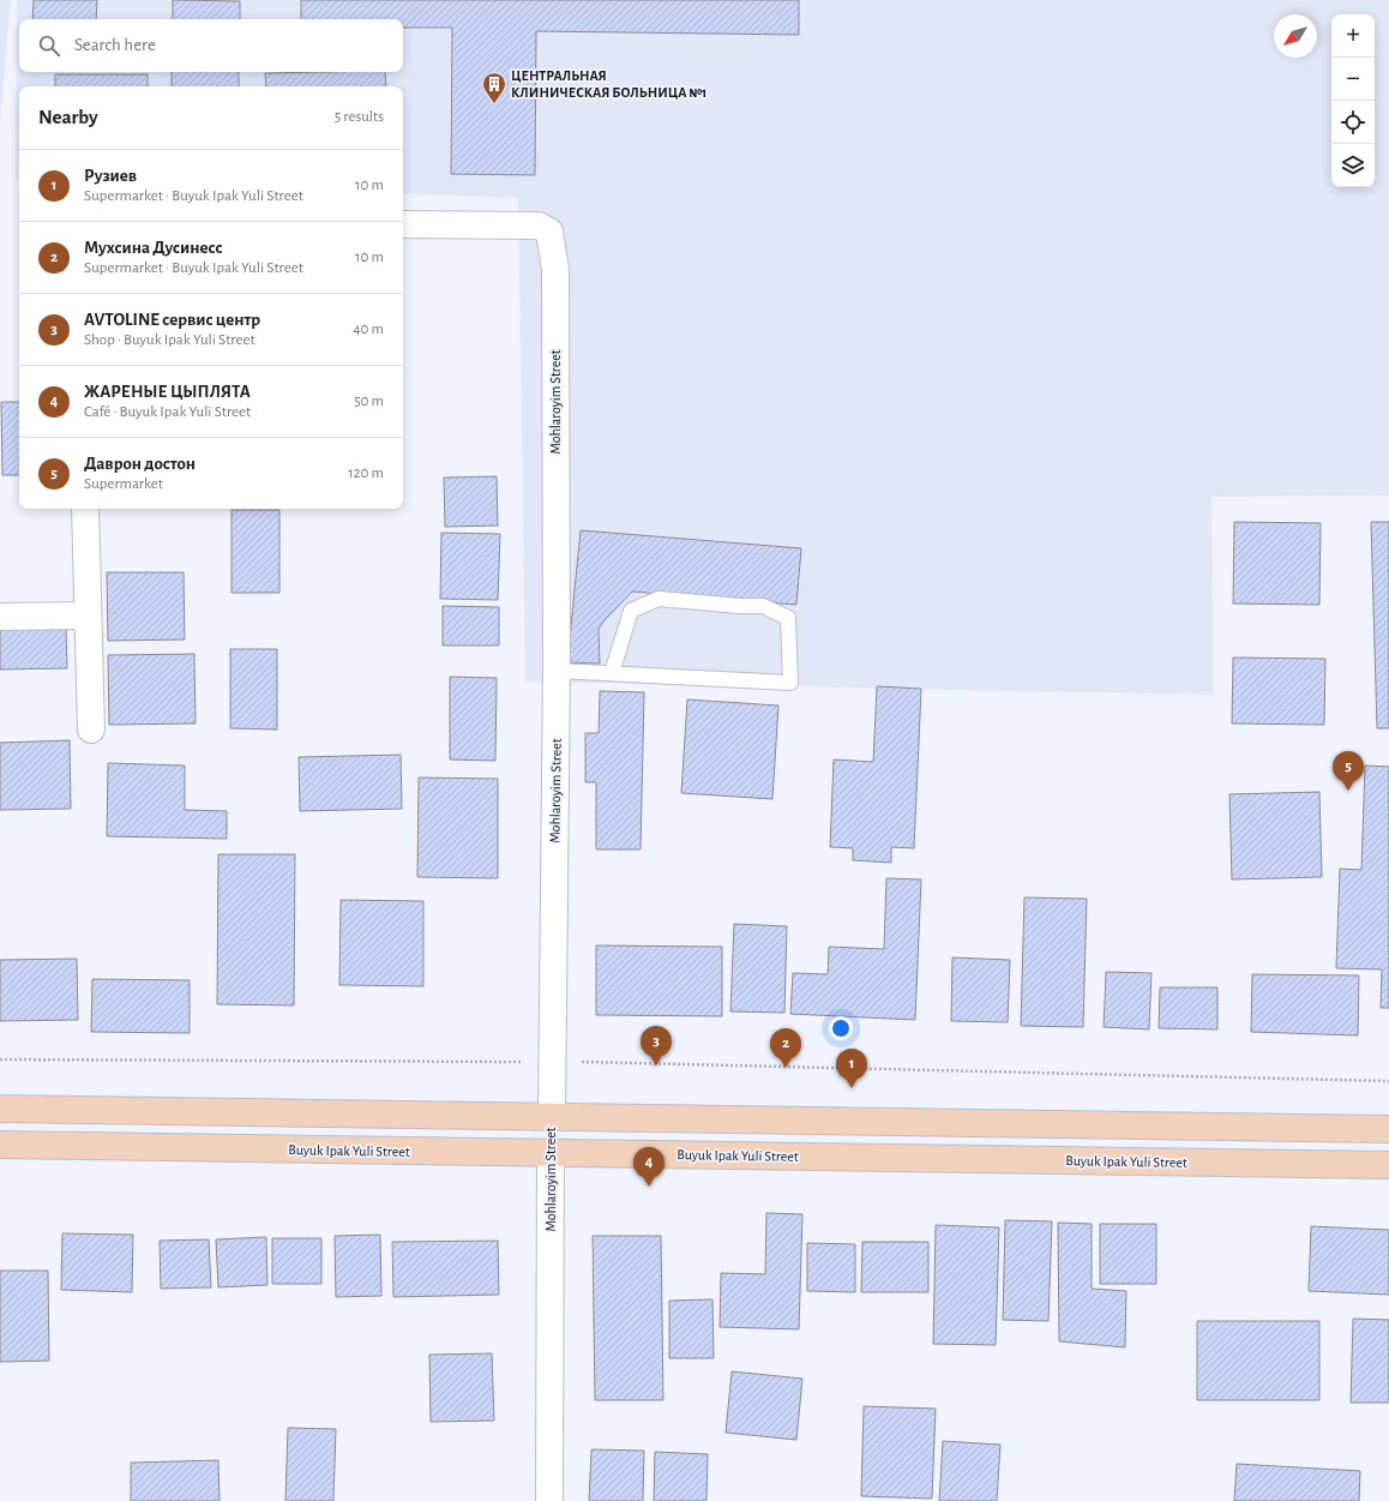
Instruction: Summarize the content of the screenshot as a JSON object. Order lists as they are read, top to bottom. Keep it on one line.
{"streets":{"main road":["Mohlaroyim Street","Buyuk Ipak Yuli Street"]},"crossings":[["Mohlaroyim Street","Buyuk Ipak Yuli Street"]],"places":{"building":["ЦЕНТРАЛЬНАЯ КЛИНИЧЕСКАЯ БОЛЬНИЦА №1"]},"north":"bottom left","page":{"map_buttons":["+","−"],"search":"Search here","heading":["Nearby","5 results"],"list":[{"mark":"1","name":"Рузиев","note":"Supermarket · Buyuk Ipak Yuli Street","value":"10 m"},{"mark":"2","name":"Мухсина Дусинесс","note":"Supermarket · Buyuk Ipak Yuli Street","value":"10 m"},{"mark":"3","name":"AVTOLINE сервис центр","note":"Shop · Buyuk Ipak Yuli Street","value":"40 m"},{"mark":"4","name":"ЖАРЕНЫЕ ЦЫПЛЯТА","note":"Café · Buyuk Ipak Yuli Street","value":"50 m"},{"mark":"5","name":"Даврон достон","note":"Supermarket","value":"120 m"}],"pins":["5","3","2","1","4"]}}
